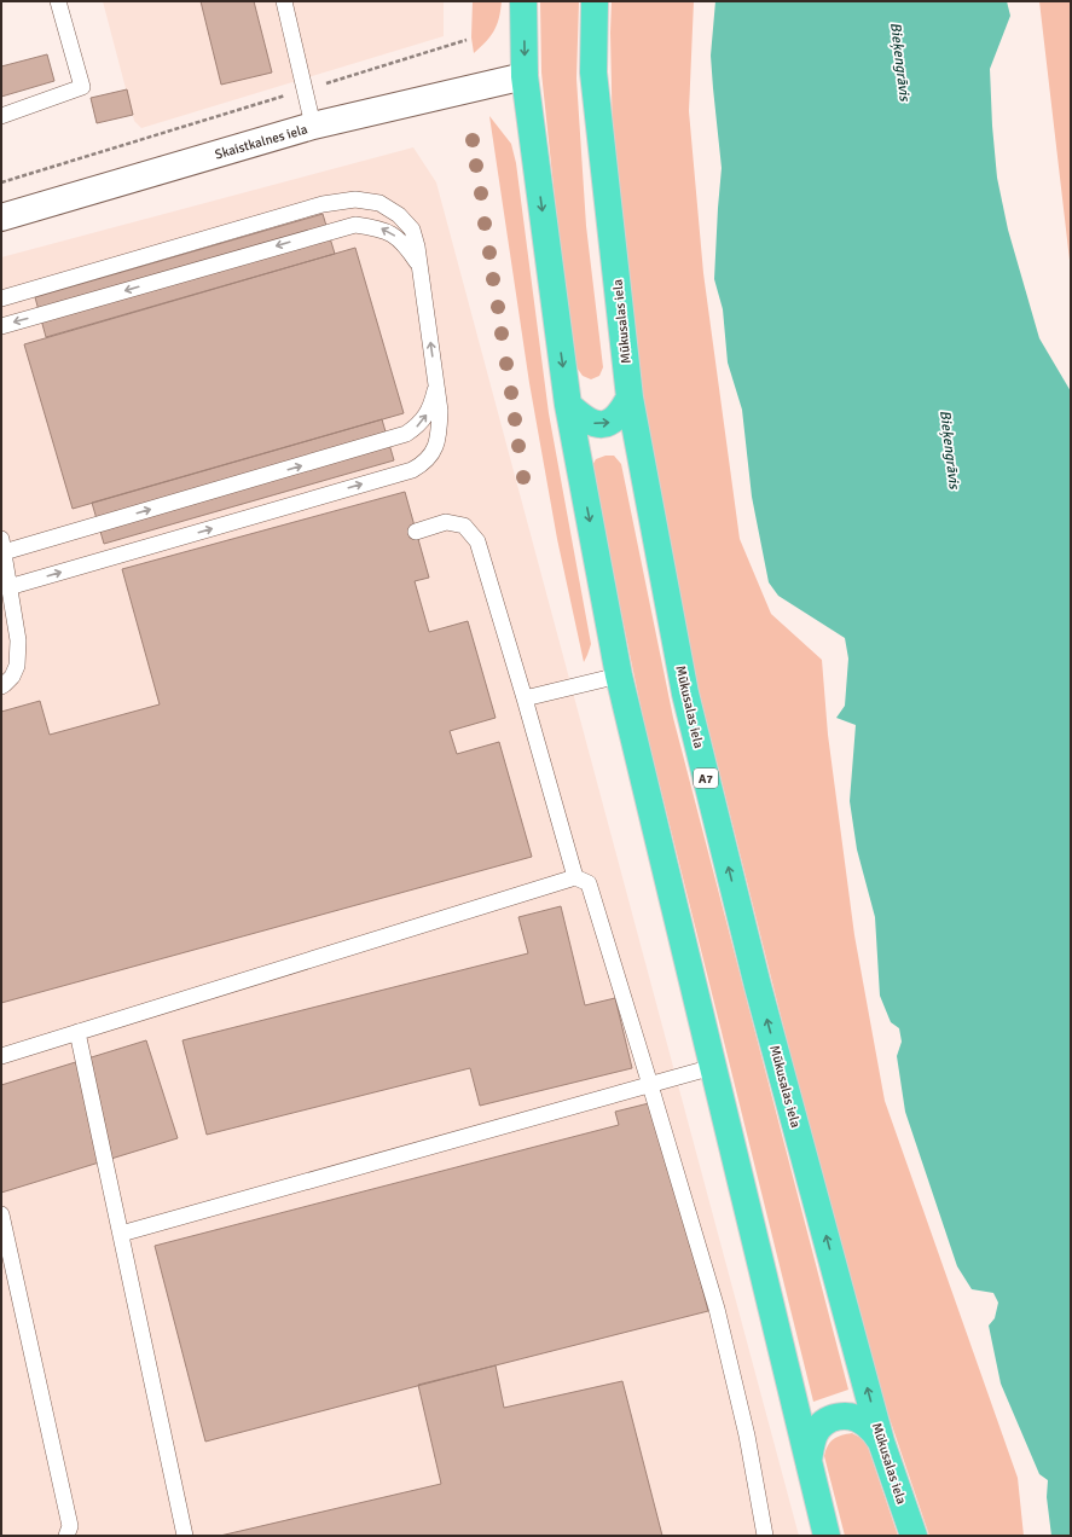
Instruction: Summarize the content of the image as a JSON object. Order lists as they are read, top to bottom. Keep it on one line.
{"streets":{"highway":["Mūkusalas iela","A7"],"street":["Skaistkalnes iela"]},"water":["Bieķengrāvis"]}
